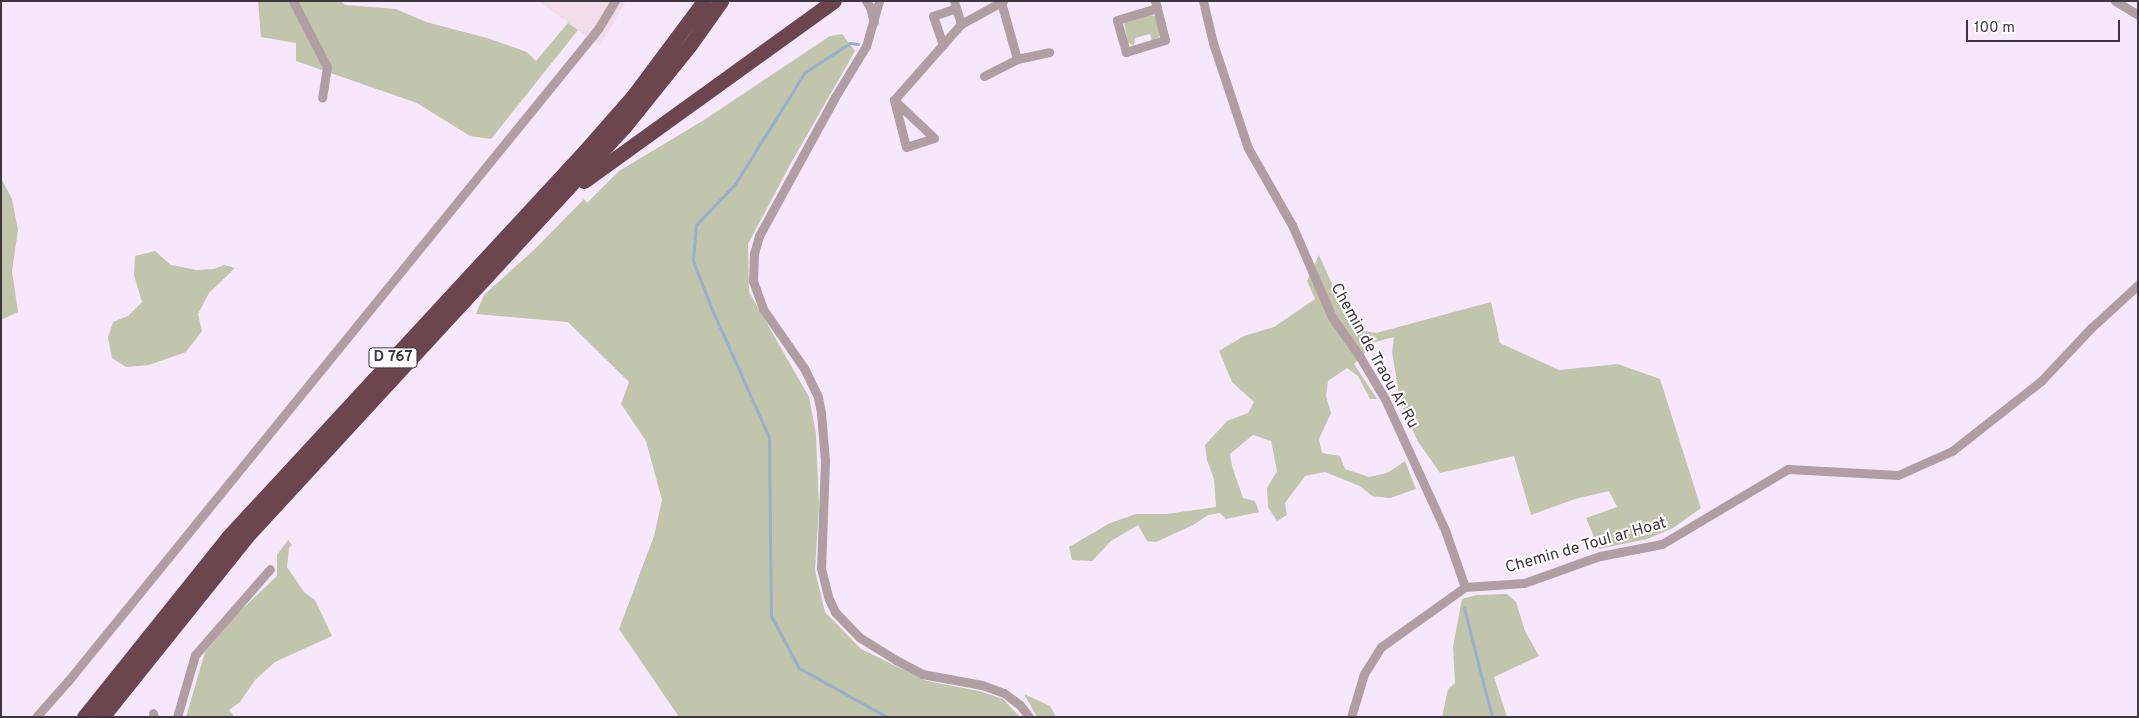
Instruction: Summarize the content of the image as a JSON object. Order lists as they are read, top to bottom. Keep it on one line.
{"streets":{"highway":["D 767"],"street":["Chemin de Traou Ar Ru","Chemin de Toul ar Hoat"]},"crossings":[["Chemin de Traou Ar Ru","Chemin de Toul ar Hoat"]],"scale_bar":"100 m"}
